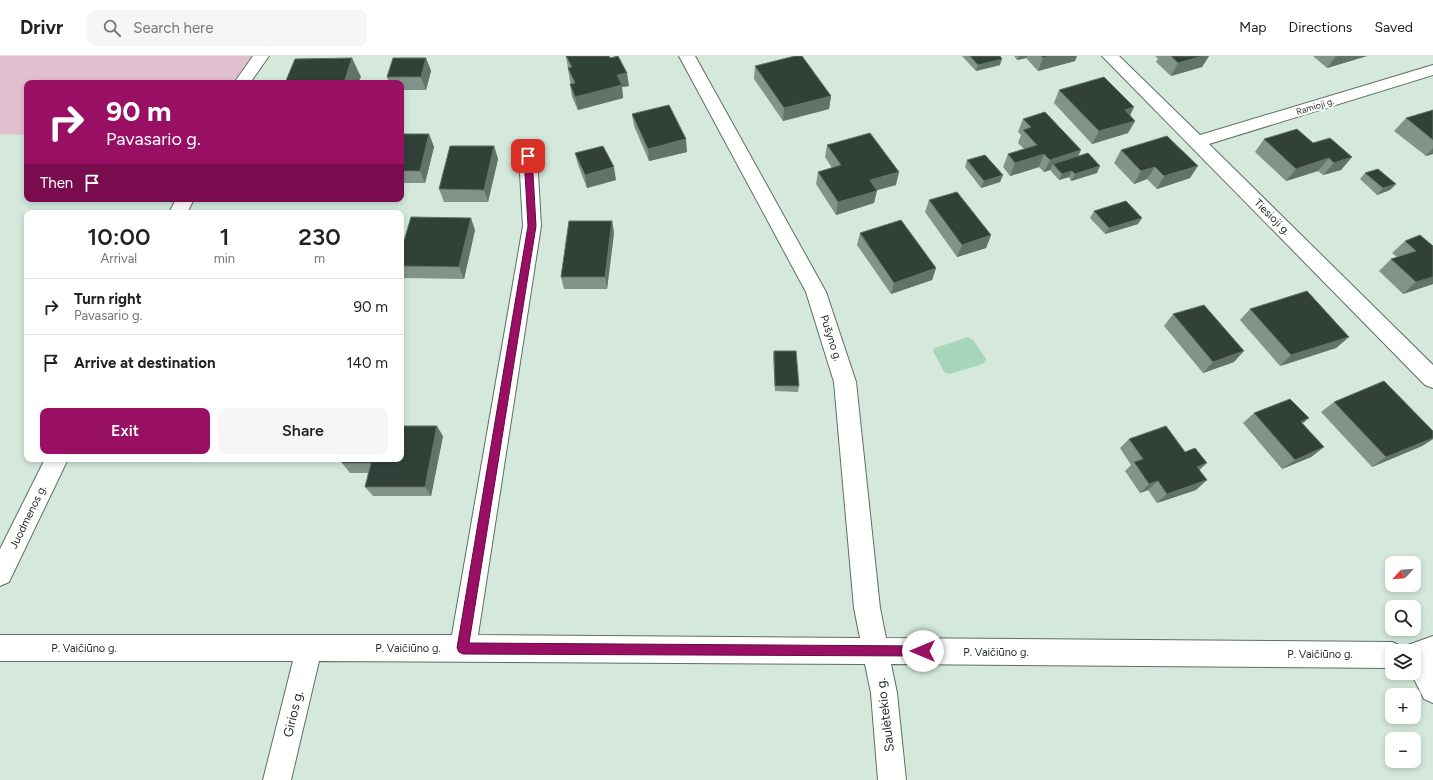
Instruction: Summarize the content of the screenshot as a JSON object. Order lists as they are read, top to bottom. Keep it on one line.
{"streets":{"street":["Ramioji g.","Tiesioji g.","Pušyno g.","Juodmenos g.","P. Vaičiūno g.","Girios g.","Saulėtekio g."]},"crossings":[["Ramioji g.","Tiesioji g."],["Pušyno g.","P. Vaičiūno g."],["Pušyno g.","Saulėtekio g."],["P. Vaičiūno g.","Girios g."],["P. Vaičiūno g.","Saulėtekio g."]],"north":"bottom left","page":{"header":"Drivr","search":"Search here","nav":["Map","Directions","Saved"],"turn":["90 m","Pavasario g."],"then":"Then","eta":["10:00","Arrival","1","min","230","m"],"list":[{"name":"Turn right","note":"Pavasario g.","value":"90 m"},{"name":"Arrive at destination","value":"140 m"}],"buttons":["Exit","Share"],"map_buttons":["+","−"]}}
